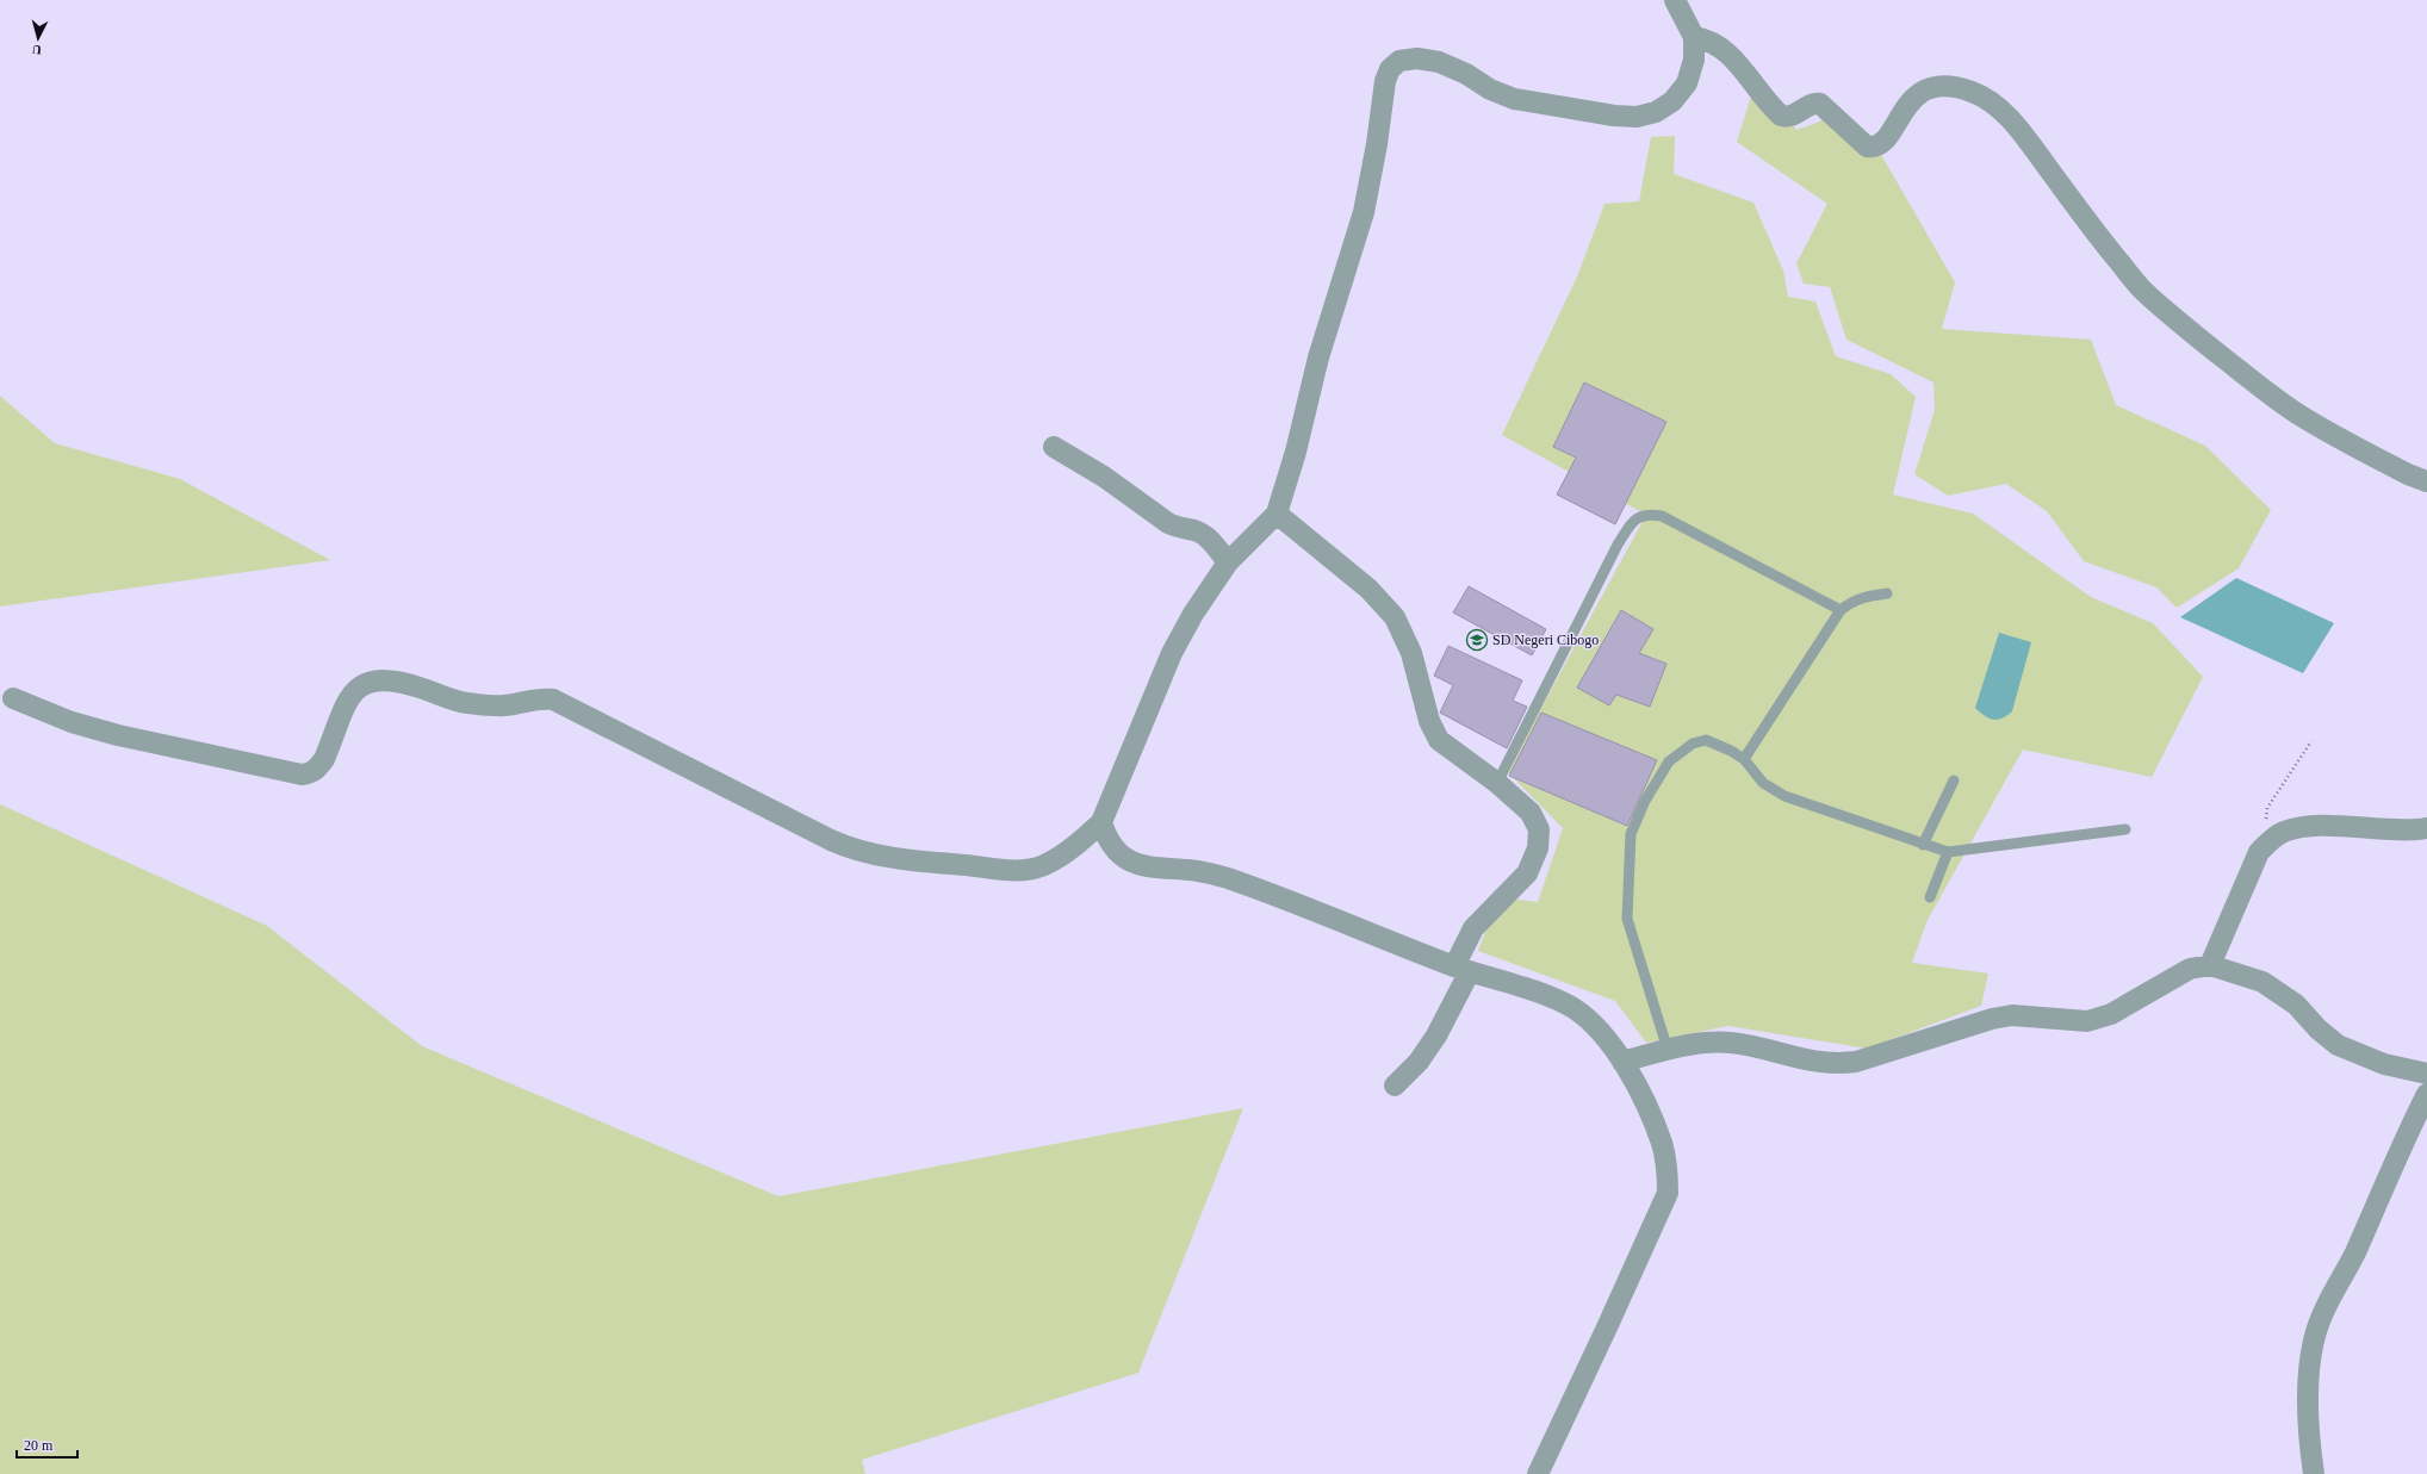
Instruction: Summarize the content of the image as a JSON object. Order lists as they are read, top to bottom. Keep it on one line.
{"places":{"school or university":["SD Negeri Cibogo"]},"scale_bar":"20 m","north":"bottom"}
